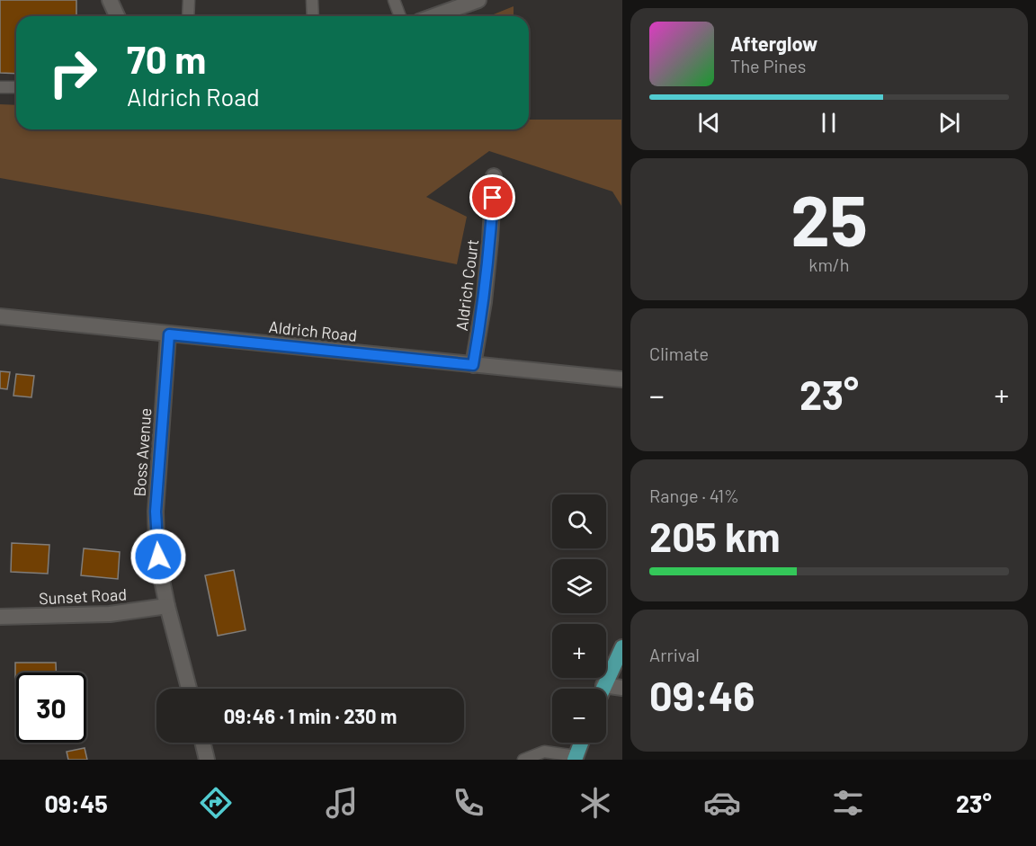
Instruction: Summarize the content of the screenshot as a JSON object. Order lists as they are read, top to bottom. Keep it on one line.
{"streets":{"street":["Aldrich Court","Aldrich Road","Boss Avenue","Sunset Road"]},"crossings":[["Aldrich Court","Aldrich Road"],["Aldrich Road","Boss Avenue"],["Boss Avenue","Sunset Road"]],"page":{"turn":["70 m","Aldrich Road"],"song":["Afterglow","The Pines"],"tile":[["25","km/h"],"Climate",["Range · 41%","205 km"],["Arrival","09:46"]],"heat":["−","23°","+"],"map_buttons":["+","−"],"limit":"30","trip":"09:46 · 1 min · 230 m","tabs":["09:45","23°"]}}
